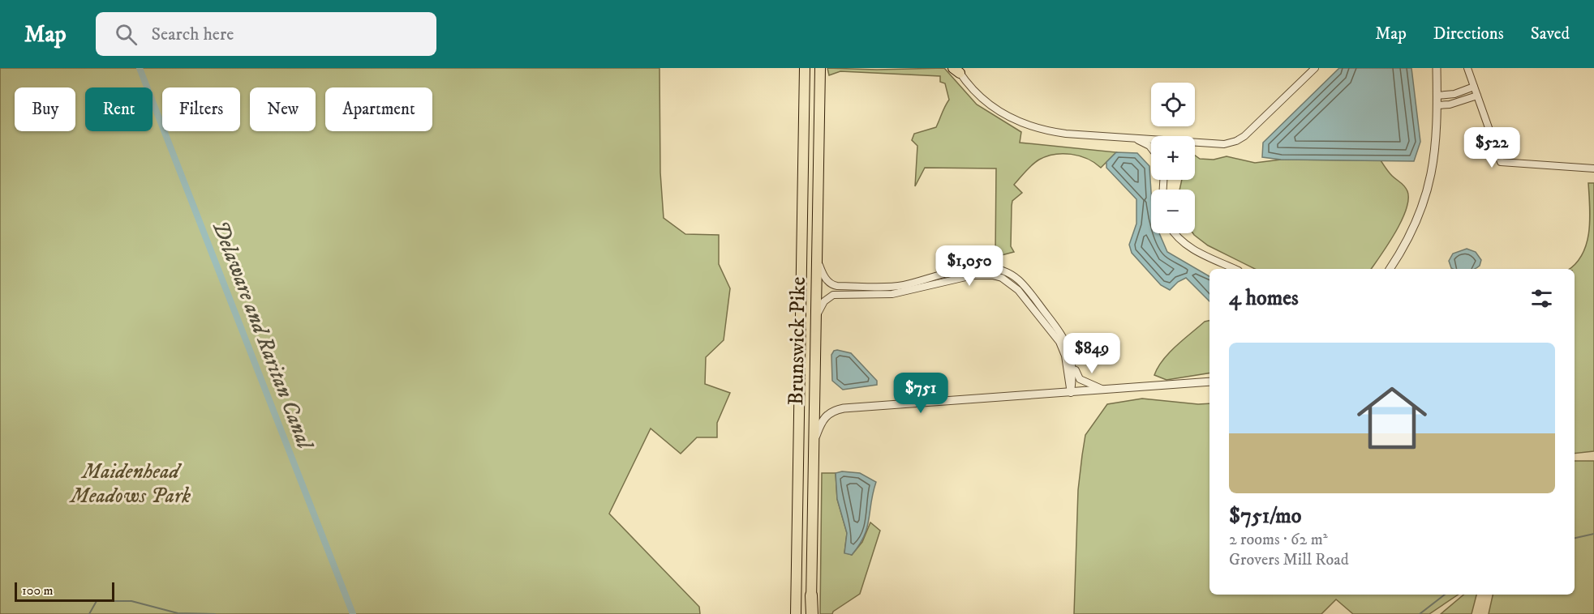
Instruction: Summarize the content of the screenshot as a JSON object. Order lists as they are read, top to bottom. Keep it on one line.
{"streets":{"highway":["Brunswick Pike"]},"water":["Delaware and Raritan Canal"],"parks":["Maidenhead Meadows Park"],"scale_bar":"100 m","page":{"header":"Map","search":"Search here","nav":["Map","Directions","Saved"],"map_buttons":["+","−"],"chip":["Buy","Rent","Filters","New","Apartment"],"price":["$522","$1,050","$849","$751"],"heading":"4 homes","list":[{"name":"$751/mo","note":"2 rooms · 62 m² · Grovers Mill Road"}],"scale":"100 m"}}
